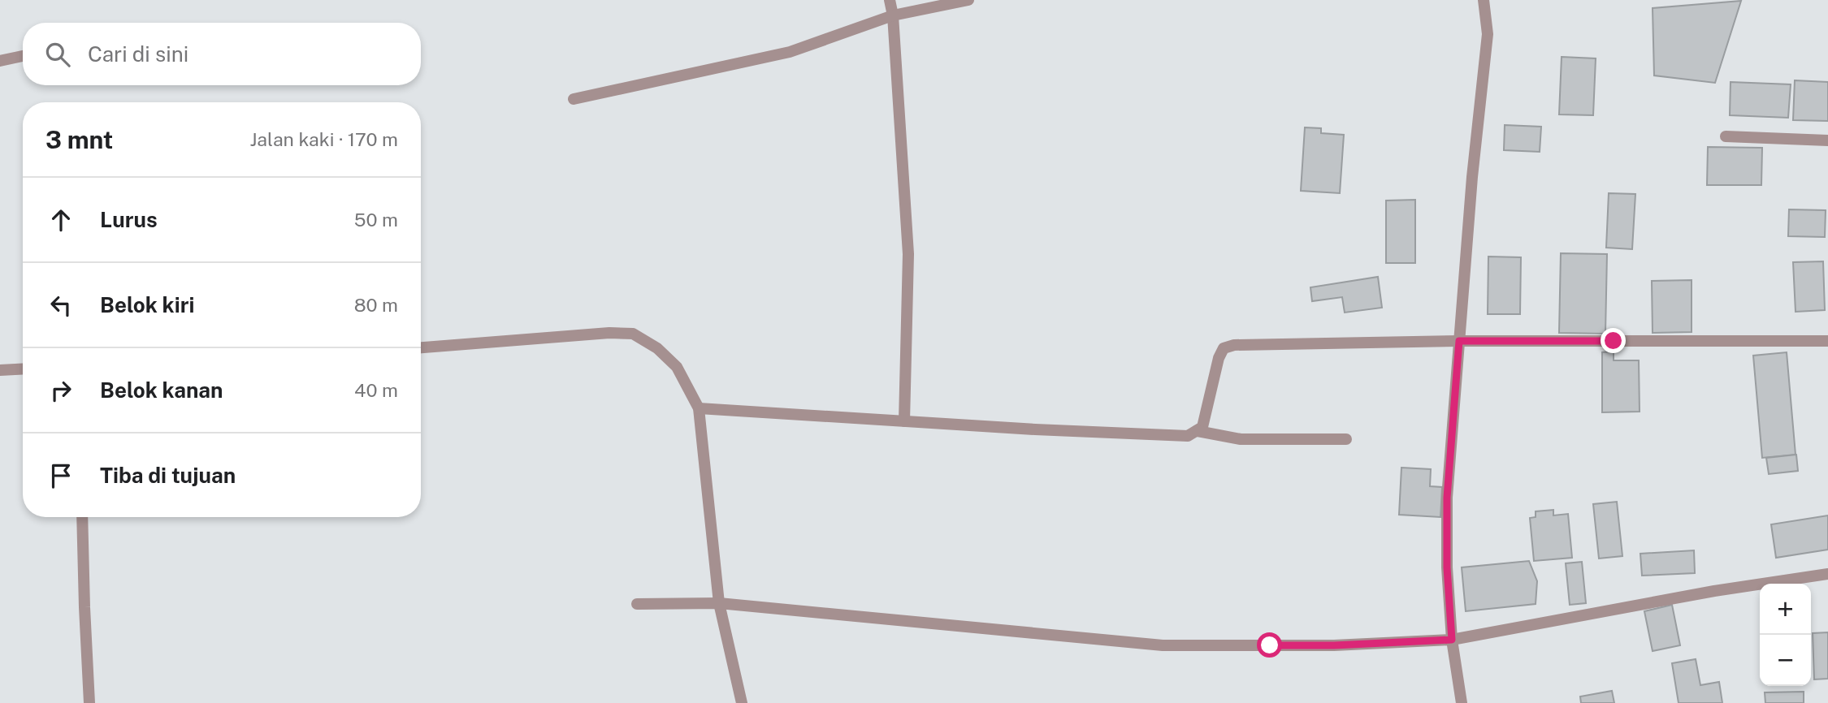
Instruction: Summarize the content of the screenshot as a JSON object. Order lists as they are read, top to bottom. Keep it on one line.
{"page":{"search":"Cari di sini","heading":["3 mnt","Jalan kaki · 170 m"],"list":[["Lurus","50 m"],["Belok kiri","80 m"],["Belok kanan","40 m"],"Tiba di tujuan"],"map_buttons":["+","−"]}}
